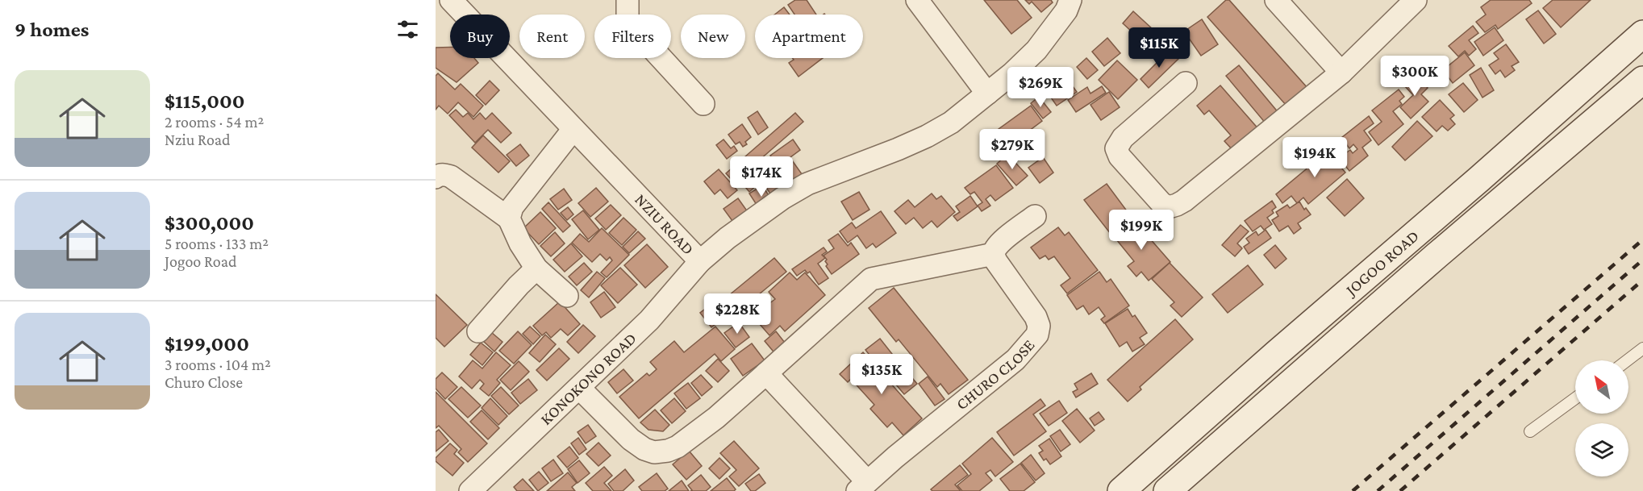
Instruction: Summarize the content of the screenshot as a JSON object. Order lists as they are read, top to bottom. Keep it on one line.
{"streets":{"main road":["JOGOO ROAD"],"street":["NZIU ROAD","CHURO CLOSE","KONOKONO ROAD"]},"crossings":[["NZIU ROAD","KONOKONO ROAD"]],"north":"top left","page":{"heading":"9 homes","chip":["Buy","Rent","Filters","New","Apartment"],"price":["$115K","$300K","$269K","$279K","$194K","$174K","$199K","$228K","$135K"],"list":[{"name":"$115,000","note":"2 rooms · 54 m² · Nziu Road"},{"name":"$300,000","note":"5 rooms · 133 m² · Jogoo Road"},{"name":"$199,000","note":"3 rooms · 104 m² · Churo Close"}]}}
